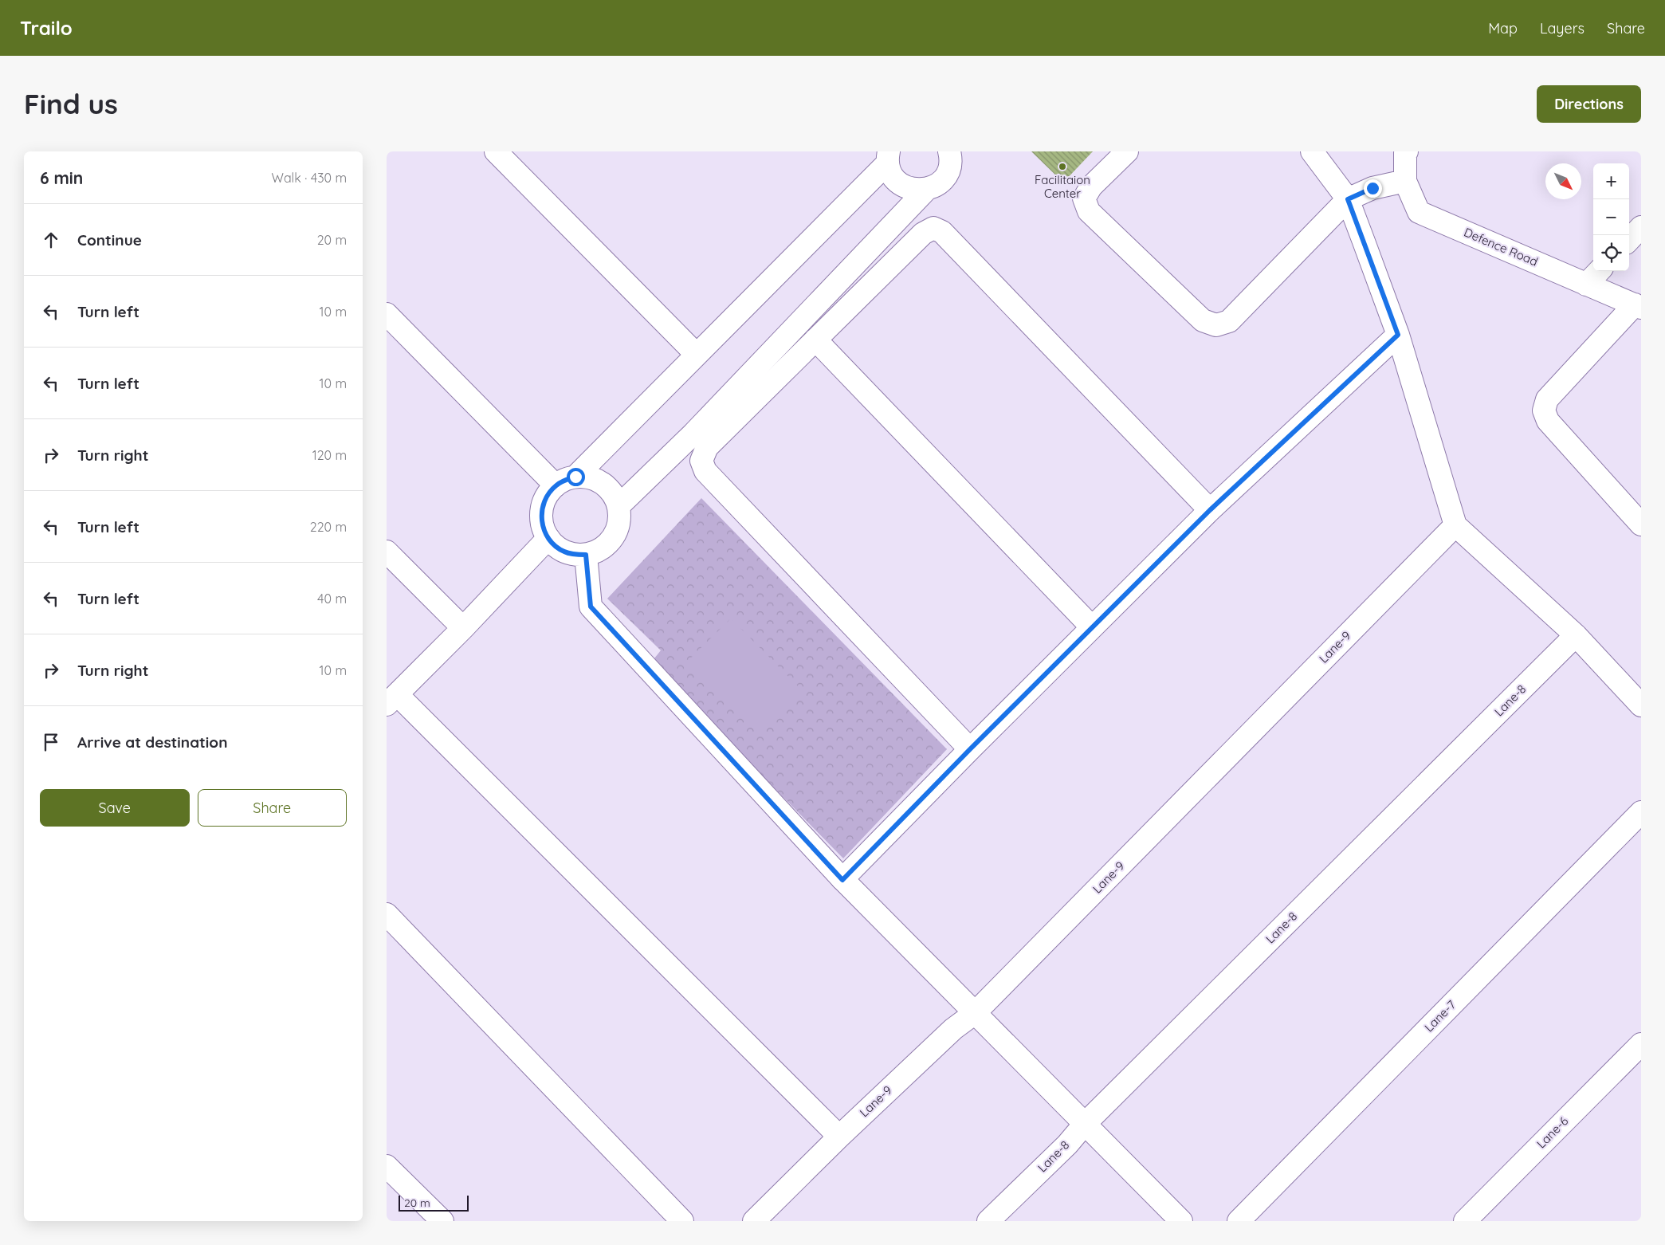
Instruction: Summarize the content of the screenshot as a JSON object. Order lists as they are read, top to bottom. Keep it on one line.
{"streets":{"street":["Defence Road","Lane-9","Lane-8","Lane-7","Lane-6"]},"places":["Facilitaion Center"],"scale_bar":"20 m","north":"bottom right","page":{"header":"Trailo","nav":["Map","Layers","Share"],"buttons":["Directions",["Save","Share"]],"title":"Find us","heading":["6 min","Walk · 430 m"],"map_buttons":["+","−"],"list":[["Continue","20 m"],["Turn left","10 m"],["Turn left","10 m"],["Turn right","120 m"],["Turn left","220 m"],["Turn left","40 m"],["Turn right","10 m"],"Arrive at destination"],"scale":"20 m"}}
